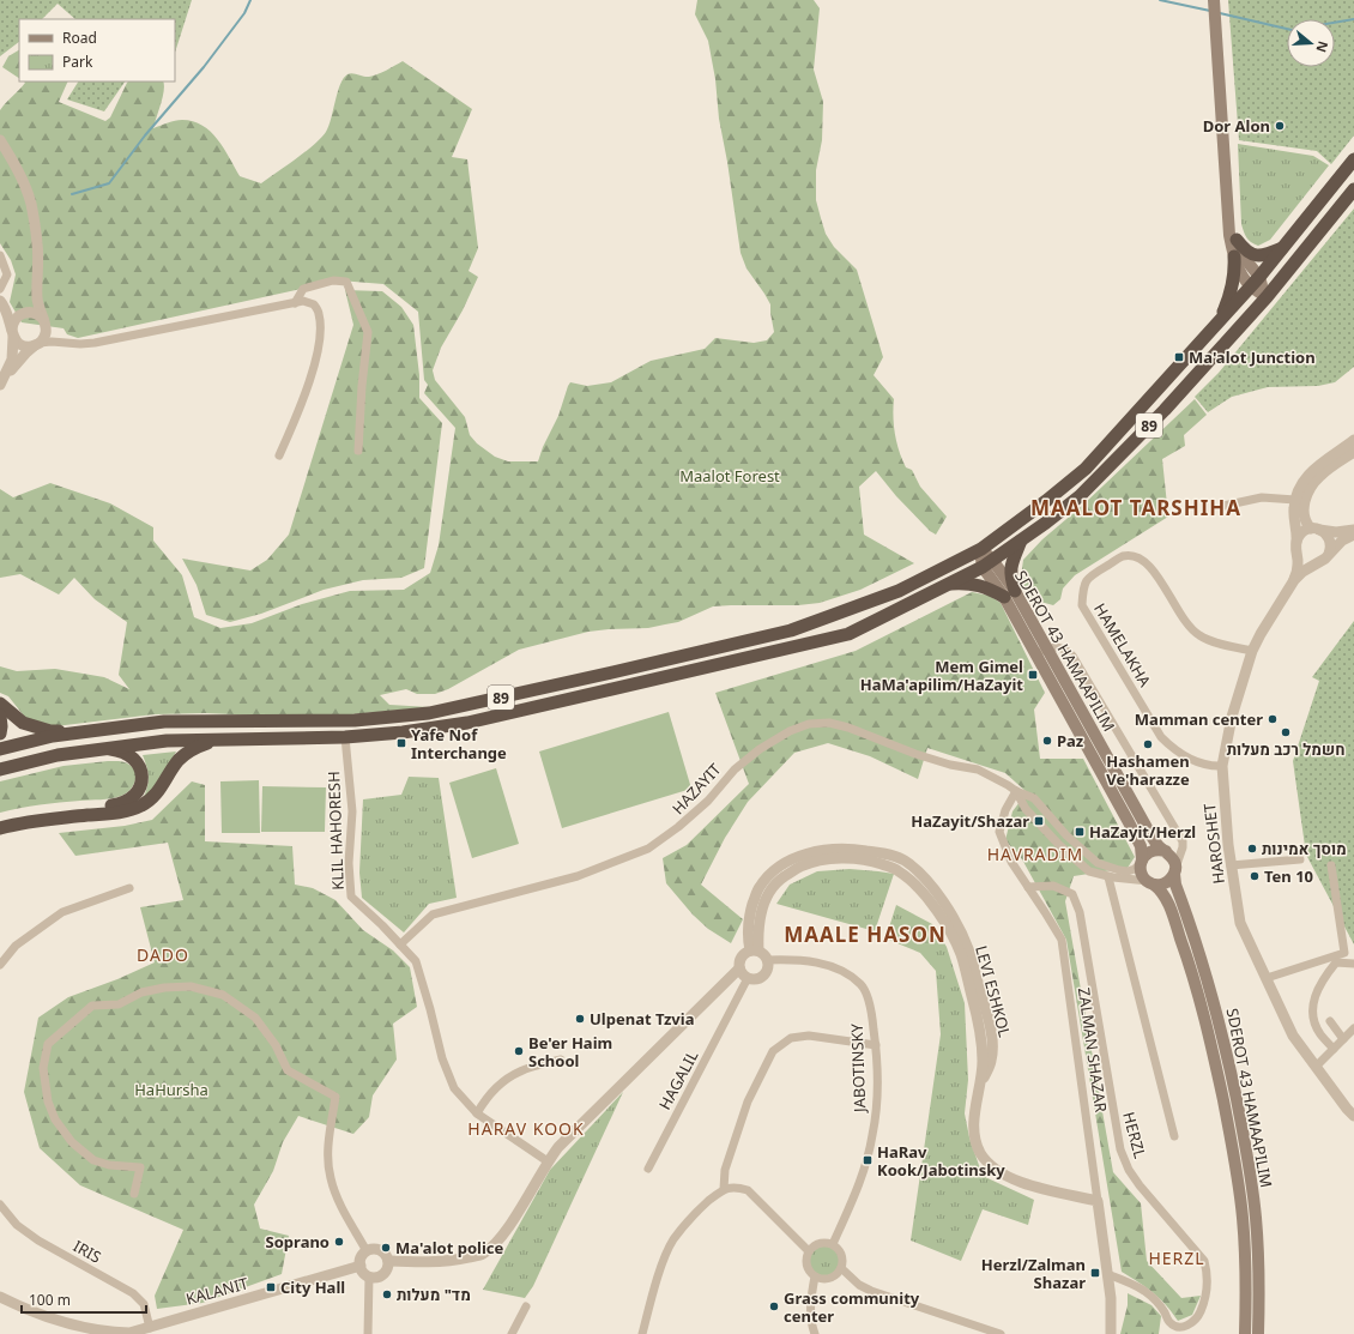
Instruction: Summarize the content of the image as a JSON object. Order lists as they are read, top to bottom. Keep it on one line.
{"streets":{"highway":["89"],"main road":["SDEROT 43 HAMAAPILIM"],"street":["HAMELAKHA","HAZAYIT","KLIL HAHORESH","HAROSHET","LEVI ESHKOL","ZALMAN SHAZAR","JABOTINSKY","HAGALIL","HERZL","IRIS","KALANIT"]},"crossings":[["89","SDEROT 43 HAMAAPILIM"],["89","KLIL HAHORESH"],["HAMELAKHA","HAROSHET"],["SDEROT 43 HAMAAPILIM","HAZAYIT"],["HAZAYIT","KLIL HAHORESH"],["HAZAYIT","ZALMAN SHAZAR"],["LEVI ESHKOL","ZALMAN SHAZAR"],["LEVI ESHKOL","JABOTINSKY"],["LEVI ESHKOL","HAGALIL"],["ZALMAN SHAZAR","HERZL"],["JABOTINSKY","HAGALIL"],["IRIS","KALANIT"]],"districts":["MAALOT TARSHIHA","HAVRADIM","MAALE HASON","DADO","HARAV KOOK","HERZL"],"parks":["Maalot Forest","HaHursha"],"places":{"other":["Dor Alon","Mamman center","חשמל רכב מעלות","Paz","Hashamen Ve'harazze","מוסך אמינות","Ten 10","Ulpenat Tzvia","Be'er Haim School","Soprano","Ma'alot police","מד\" מעלות","Grass community center"],"transit":["Ma'alot Junction","Mem Gimel HaMa'apilim/HaZayit","Yafe Nof Interchange","HaZayit/Shazar","HaZayit/Herzl","HaRav Kook/Jabotinsky","Herzl/Zalman Shazar","City Hall"]},"legend":["Road","Park"],"scale_bar":"100 m","north":"right"}
